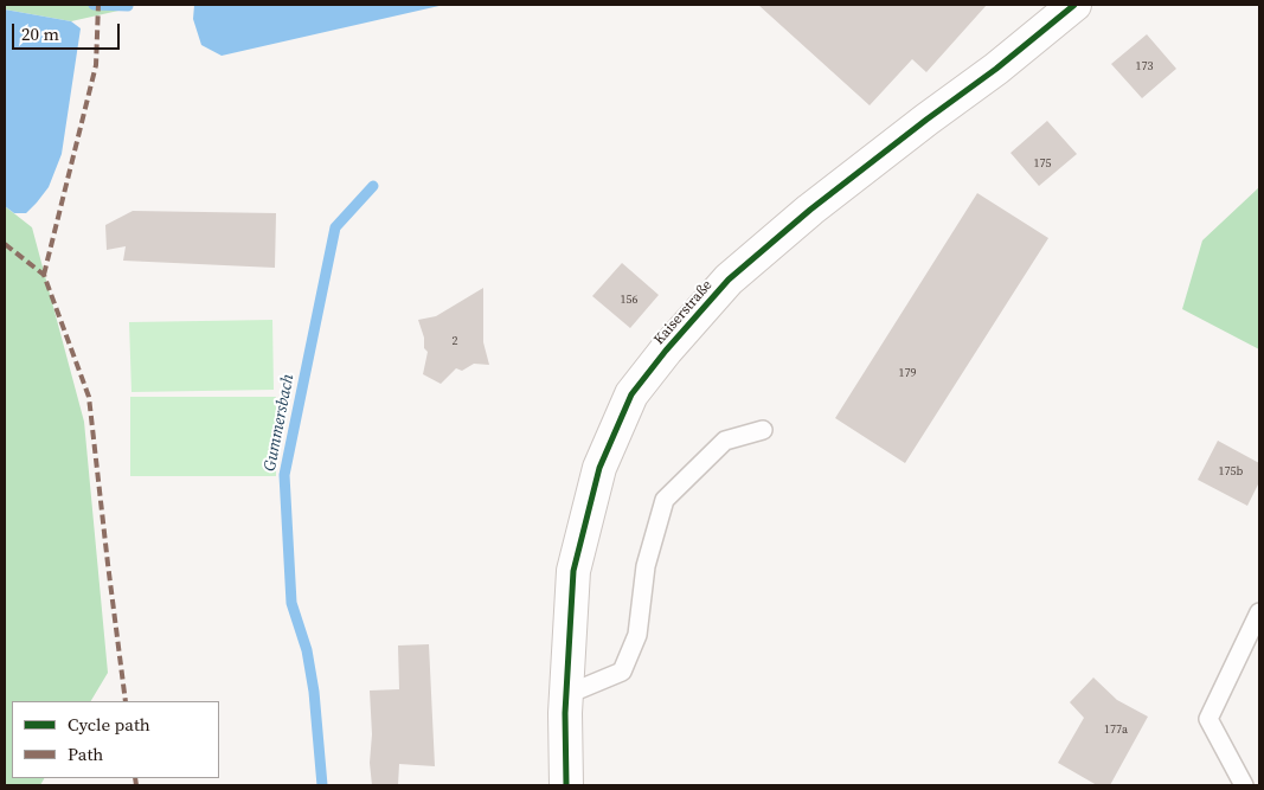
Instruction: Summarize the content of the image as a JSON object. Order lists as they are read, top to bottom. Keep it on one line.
{"streets":{"street":["Kaiserstraße"]},"water":["Gummersbach"],"house_numbers":["173","175","156","2","179","175b","177a"],"legend":["Cycle path","Path"],"scale_bar":"20 m"}
